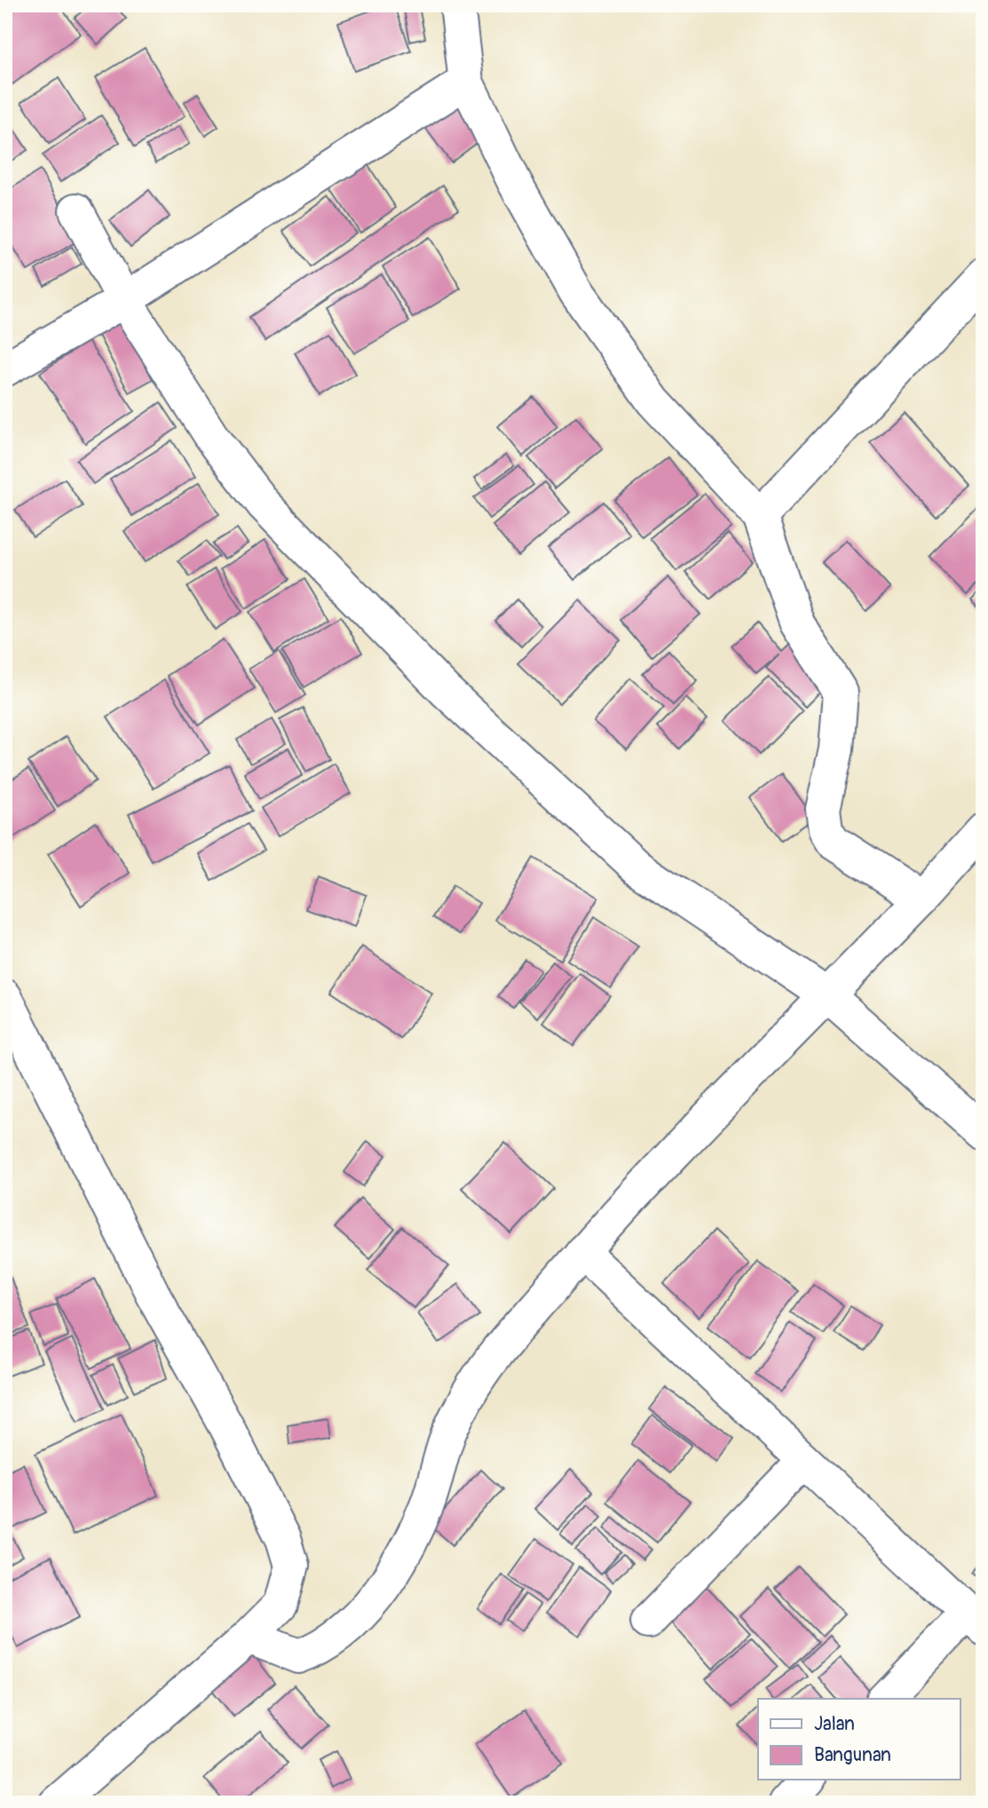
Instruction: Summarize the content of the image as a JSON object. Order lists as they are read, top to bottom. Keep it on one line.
{"legend":["Jalan","Bangunan"]}
